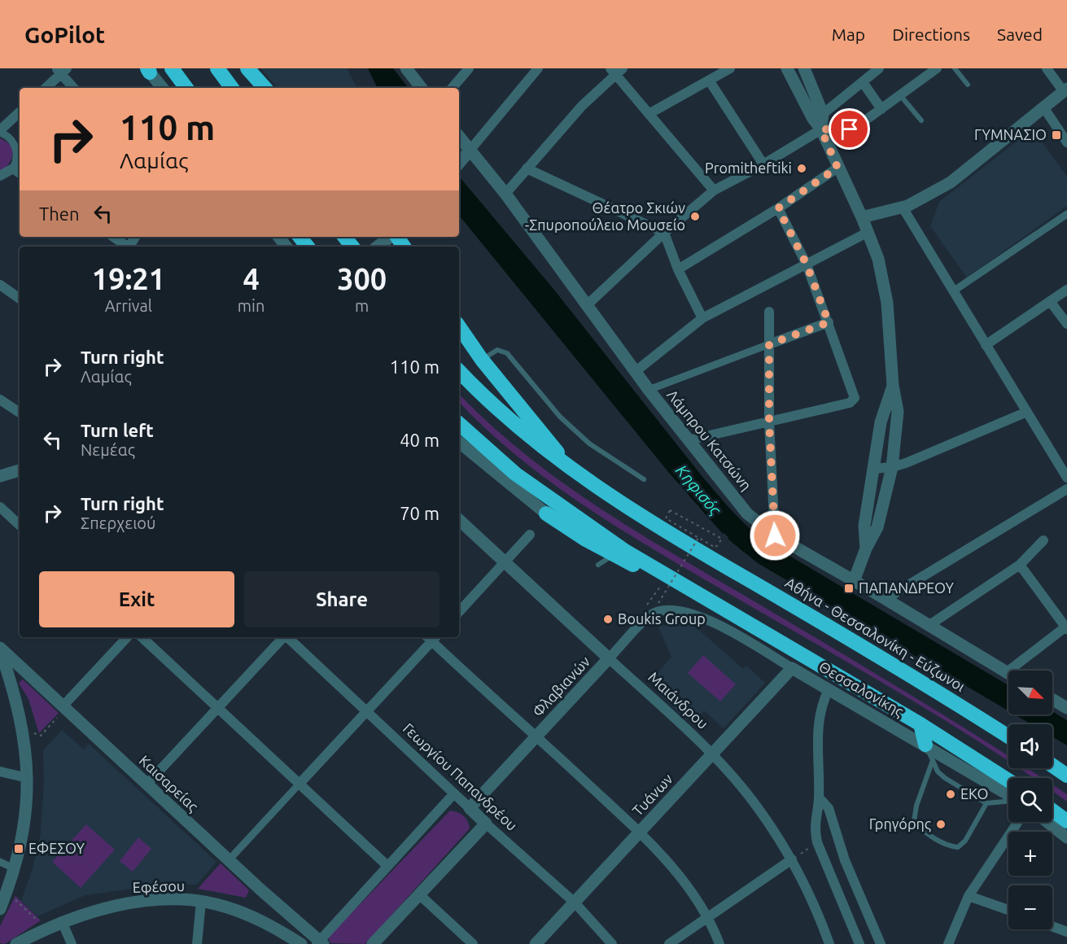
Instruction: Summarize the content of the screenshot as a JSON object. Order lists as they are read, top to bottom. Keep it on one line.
{"streets":{"highway":["Αθήνα - Θεσσαλονίκη - Εύζωνοι"],"street":["Λάμπρου Κατσώνη","Φλαβιανών","Θεσσαλονίκης","Μαιάνδρου","Γεωργίου Παπανδρέου","Καισαρείας","Τυάνων","Εφέσου"]},"crossings":[["Φλαβιανών","Θεσσαλονίκης"],["Φλαβιανών","Μαιάνδρου"],["Φλαβιανών","Γεωργίου Παπανδρέου"],["Θεσσαλονίκης","Τυάνων"],["Μαιάνδρου","Τυάνων"],["Γεωργίου Παπανδρέου","Τυάνων"]],"water":["Κηφισός"],"places":{"transit":["ΓΥΜΝΑΣΙΟ","ΠΑΠΑΝΔΡΕΟΥ","ΕΦΕΣΟΥ"],"other":["Promitheftiki","Θέατρο Σκιών -Σπυροπούλειο Μουσείο","Boukis Group","EKO","Γρηγόρης"]},"north":"bottom right","page":{"header":"GoPilot","nav":["Map","Directions","Saved"],"turn":["110 m","Λαμίας"],"then":"Then","eta":["19:21","Arrival","4","min","300","m"],"list":[{"name":"Turn right","note":"Λαμίας","value":"110 m"},{"name":"Turn left","note":"Νεμέας","value":"40 m"},{"name":"Turn right","note":"Σπερχειού","value":"70 m"}],"buttons":["Exit","Share"],"map_buttons":["+","−"]}}
